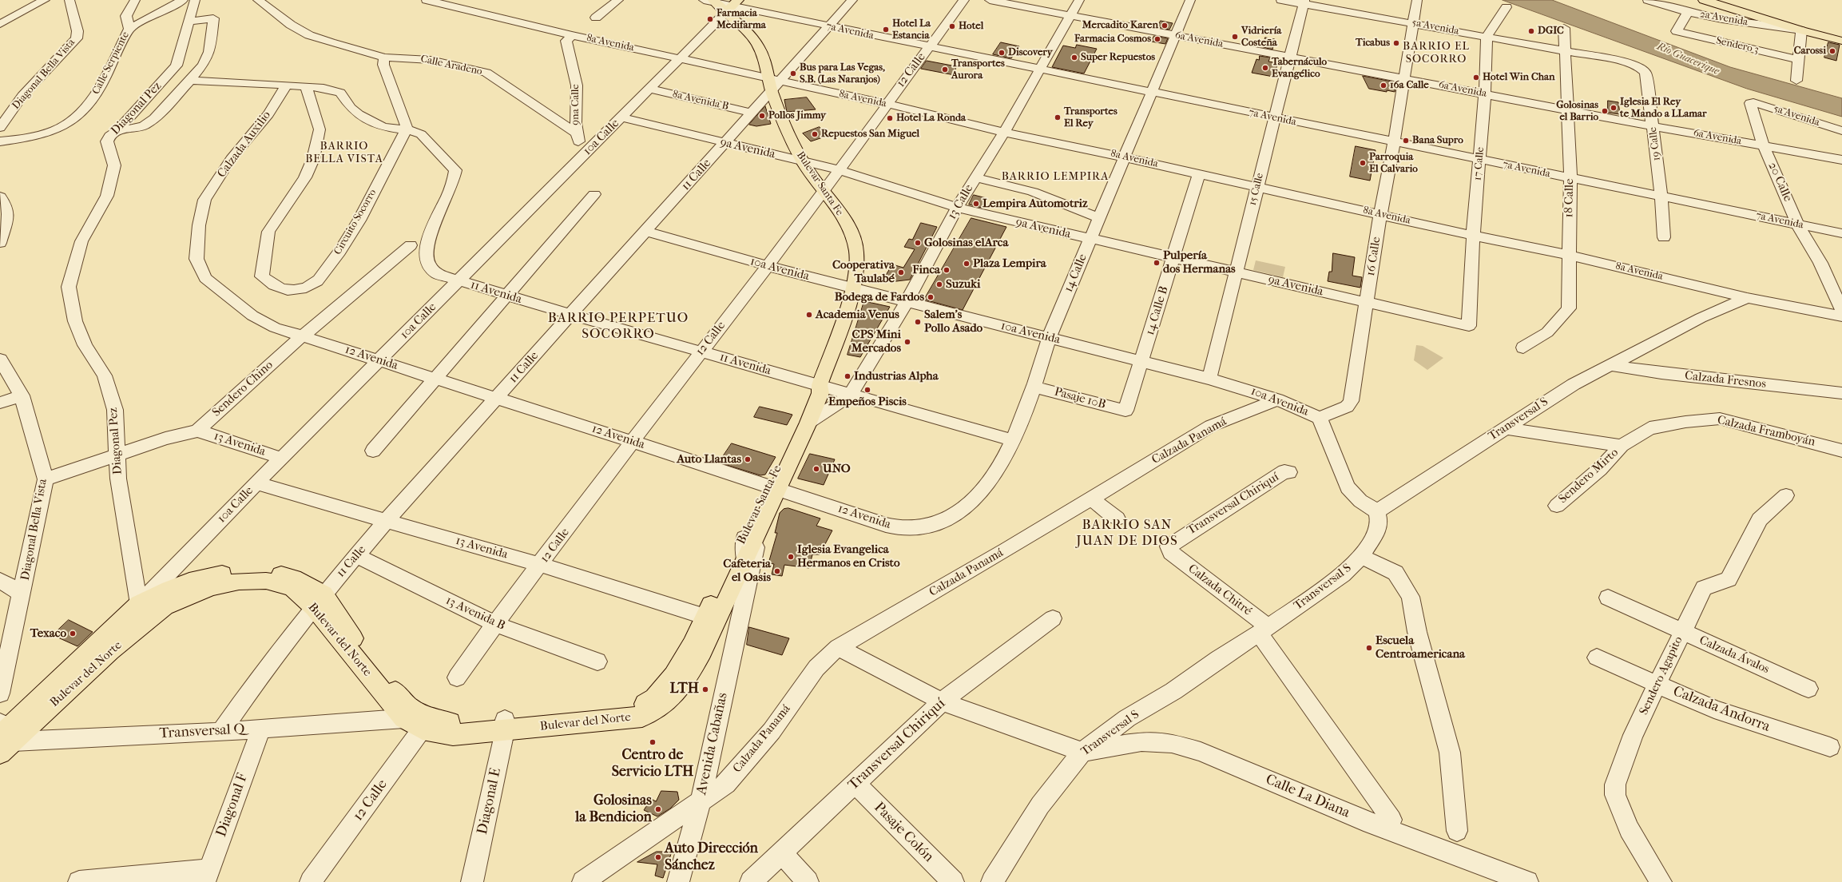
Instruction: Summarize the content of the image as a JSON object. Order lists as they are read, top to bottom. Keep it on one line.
{"streets":{"main road":["Bulevar Santa Fe","Bulevar del Norte"],"street":["2a Avenida","5a Avenida","7a Avenida","6a Avenida","8a Avenida","Sendero 3","Calle Serpiente","Calle Aradeno","12 Calle","Diagonal Bella Vista","8a Avenida B","9na Calle","Diagonal Pez","10a Calle","19 Calle","Calzada Auxilio","9a Avenida","17 Calle","11 Calle","20 Calle","15 Calle","18 Calle","13 Calle","Circuito Socorro","16 Calle","10a Avenida","14 Calle","11 Avenida","14 Calle B","12 Avenida","Calzada Fresnos","Sendero Chino","Pasaje 10B","Transversal S","Calzada Framboyán","Calzada Panamá","13 Avenida","Sendero Mirto","Transversal Chiriquí","Calzada Chitré","13 Avenida B","Calzada Ávalos","Sendero Agapito","Calzada Andorra","Transversal Q","Avenida Cabañas","Calle La Diana","Diagonal E","Diagonal F","Pasaje Colón"]},"crossings":[["2a Avenida","Sendero 3"],["5a Avenida","19 Calle"],["5a Avenida","17 Calle"],["5a Avenida","20 Calle"],["5a Avenida","15 Calle"],["5a Avenida","18 Calle"],["5a Avenida","16 Calle"],["7a Avenida","12 Calle"],["7a Avenida","10a Calle"],["7a Avenida","19 Calle"],["7a Avenida","17 Calle"],["7a Avenida","11 Calle"],["7a Avenida","20 Calle"],["7a Avenida","Bulevar Santa Fe"],["7a Avenida","15 Calle"],["7a Avenida","18 Calle"],["7a Avenida","13 Calle"],["7a Avenida","16 Calle"],["7a Avenida","14 Calle"],["6a Avenida","19 Calle"],["6a Avenida","17 Calle"],["6a Avenida","20 Calle"],["6a Avenida","15 Calle"],["6a Avenida","18 Calle"],["6a Avenida","13 Calle"],["6a Avenida","16 Calle"],["6a Avenida","14 Calle"],["8a Avenida","12 Calle"],["8a Avenida","9na Calle"],["8a Avenida","10a Calle"],["8a Avenida","17 Calle"],["8a Avenida","11 Calle"],["8a Avenida","Bulevar Santa Fe"],["8a Avenida","15 Calle"],["8a Avenida","18 Calle"],["8a Avenida","13 Calle"],["8a Avenida","16 Calle"],["8a Avenida","14 Calle"],["8a Avenida","14 Calle B"],["8a Avenida","Transversal S"],["Calle Aradeno","9na Calle"],["12 Calle","9a Avenida"],["12 Calle","Bulevar Santa Fe"],["12 Calle","10a Avenida"],["12 Calle","11 Avenida"],["12 Calle","12 Avenida"],["12 Calle","13 Avenida"],["12 Calle","13 Avenida B"],["12 Calle","Bulevar del Norte"],["12 Calle","Transversal Q"],["Diagonal Bella Vista","Sendero Chino"],["8a Avenida B","10a Calle"],["8a Avenida B","11 Calle"],["9na Calle","10a Calle"],["Diagonal Pez","10a Calle"],["Diagonal Pez","Sendero Chino"],["Diagonal Pez","Bulevar del Norte"],["10a Calle","9a Avenida"],["10a Calle","Bulevar Santa Fe"],["10a Calle","11 Avenida"],["10a Calle","12 Avenida"],["10a Calle","13 Avenida"],["10a Calle","Bulevar del Norte"],["Calzada Auxilio","12 Avenida"],["Calzada Auxilio","Sendero Chino"],["9a Avenida","17 Calle"],["9a Avenida","11 Calle"],["9a Avenida","Bulevar Santa Fe"],["9a Avenida","15 Calle"],["9a Avenida","13 Calle"],["9a Avenida","16 Calle"],["9a Avenida","14 Calle"],["9a Avenida","14 Calle B"],["11 Calle","Bulevar Santa Fe"],["11 Calle","10a Avenida"],["11 Calle","11 Avenida"],["11 Calle","12 Avenida"],["11 Calle","13 Avenida"],["11 Calle","13 Avenida B"],["11 Calle","Bulevar del Norte"],["11 Calle","Transversal Q"],["Bulevar Santa Fe","13 Calle"],["Bulevar Santa Fe","10a Avenida"],["Bulevar Santa Fe","11 Avenida"],["Bulevar Santa Fe","12 Avenida"],["Bulevar Santa Fe","13 Avenida"],["Bulevar Santa Fe","Bulevar del Norte"],["Bulevar Santa Fe","Avenida Cabañas"],["15 Calle","10a Avenida"],["13 Calle","10a Avenida"],["13 Calle","11 Avenida"],["Circuito Socorro","11 Avenida"],["16 Calle","10a Avenida"],["10a Avenida","14 Calle"],["10a Avenida","14 Calle B"],["10a Avenida","Calzada Panamá"],["14 Calle","11 Avenida"],["14 Calle","12 Avenida"],["14 Calle","Pasaje 10B"],["14 Calle B","Pasaje 10B"],["12 Avenida","Sendero Chino"],["Calzada Fresnos","Transversal S"],["Sendero Chino","13 Avenida"],["Transversal S","Calzada Chitré"],["Transversal S","Calle La Diana"],["Calzada Framboyán","Sendero Mirto"],["Calzada Panamá","Avenida Cabañas"],["Transversal Chiriquí","Calzada Chitré"],["Transversal Chiriquí","Pasaje Colón"],["Bulevar del Norte","Transversal Q"],["Bulevar del Norte","Diagonal E"],["Calzada Ávalos","Sendero Agapito"],["Sendero Agapito","Calzada Andorra"],["Transversal Q","Diagonal F"]],"districts":["BARRIO EL SOCORRO","BARRIO BELLA VISTA","BARRIO LEMPIRA","BARRIO PERPETUO SOCORRO","BARRIO SAN JUAN DE DIOS"],"water":["Río Guacerique"],"places":["Farmacia Medifarma","Mercadito Karen","Hotel","Hotel La Estancia","DGIC","Vidriería Costeña","Farmacia Cosmos","Ticabus","Carossi","Discovery","Super Repuestos","Tabernáculo Evangélico","Transportes Aurora","Bus para Las Vegas, S.B. (Las Naranjos)","Hotel Win Chan","16a Calle","Iglesia El Rey te Mando a LLamar","Golosinas el Barrio","Pollos Jimmy","Transportes El Rey","Hotel La Ronda","Repuestos San Miguel","Bana Supro","Parroquia El Calvario","Lempira Automotriz","Golosinas elArca","Pulpería dos Hermanas","Plaza Lempira","Finca","Cooperativa Taulabé","Suzuki","Bodega de Fardos","Academia Venus","Salem's Pollo Asado","CPS Mini Mercados","Industrias Alpha","Empeños Piscis","Auto Llantas","UNO","Iglesia Evangelica Hermanos en Cristo","Cafeteria el Oasis","Texaco","Escuela Centroamericana","LTH","Centro de Servicio LTH","Golosinas la Bendicion","Auto Dirección Sánchez"]}
